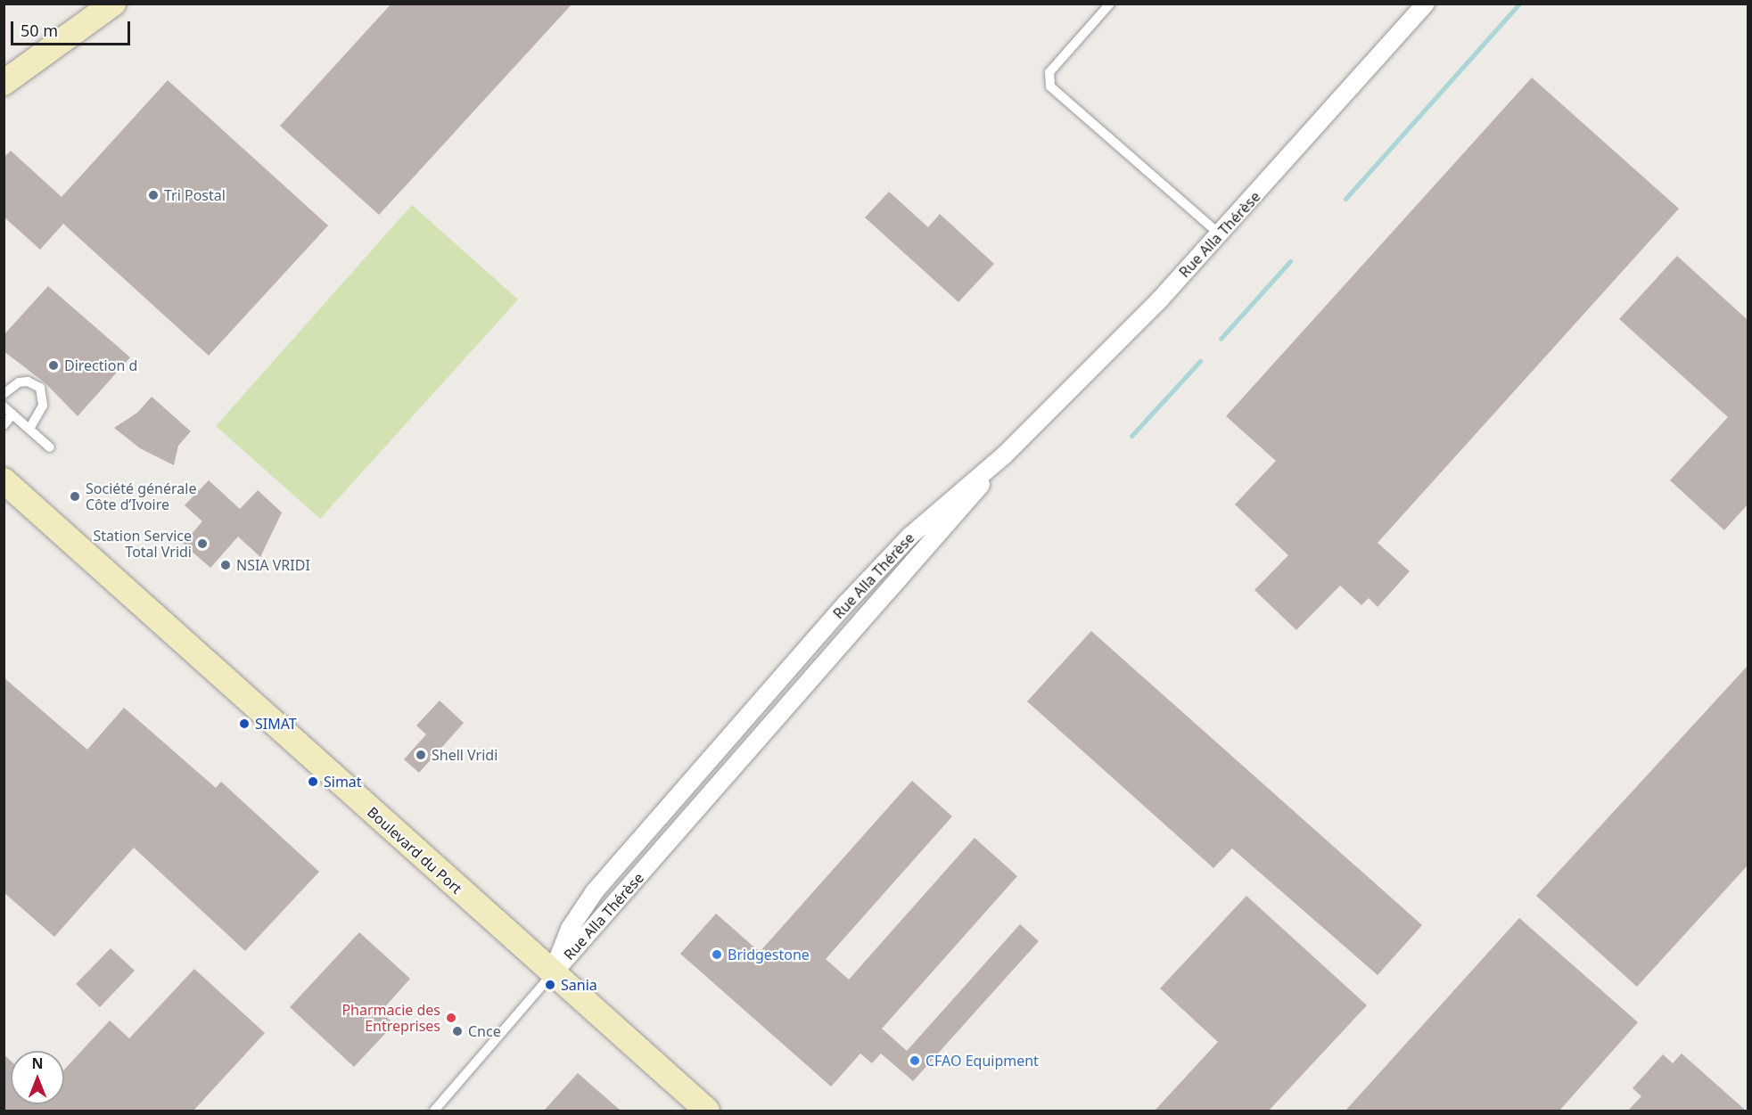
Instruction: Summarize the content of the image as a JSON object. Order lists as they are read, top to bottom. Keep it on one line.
{"streets":{"main road":["Boulevard du Port"],"street":["Rue Alla Thérèse"]},"crossings":[["Rue Alla Thérèse","Boulevard du Port"]],"places":["Tri Postal","Direction d","Société générale Côte d’Ivoire","Station Service Total Vridi","NSIA VRIDI","SIMAT","Shell Vridi","Simat","Bridgestone","Sania","Pharmacie des Entreprises","Cnce","CFAO Equipment"],"scale_bar":"50 m","north":"top"}
